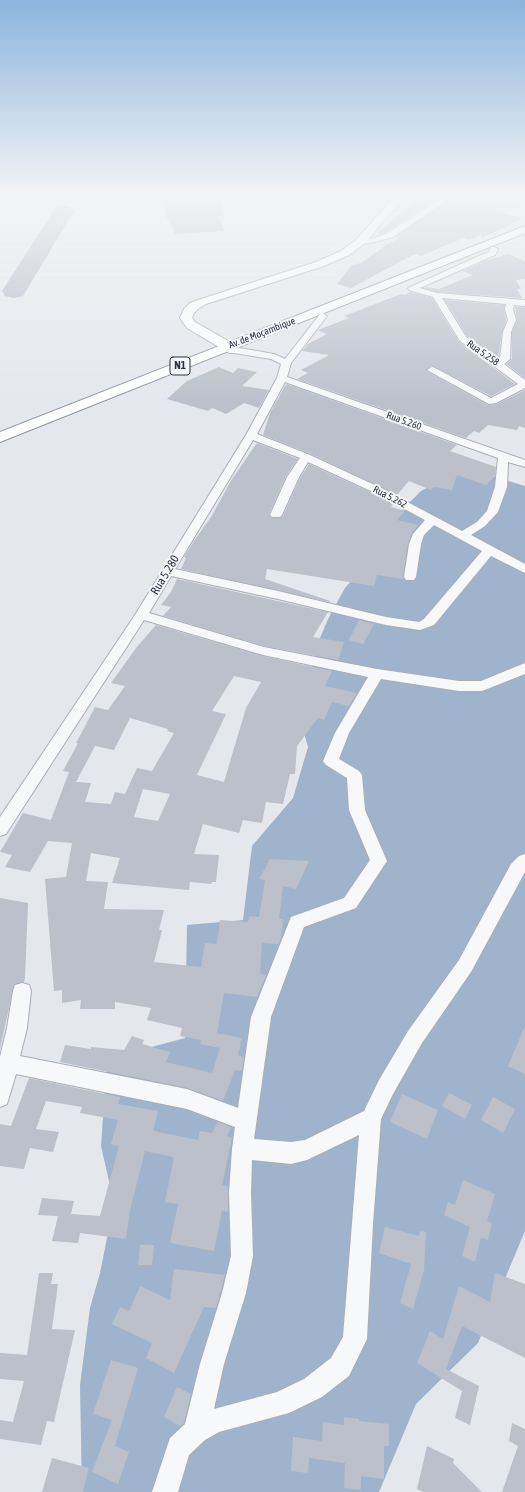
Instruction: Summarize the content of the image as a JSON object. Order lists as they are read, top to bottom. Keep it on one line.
{"streets":{"highway":["Av. de Moçambique","N1"],"street":["Rua 5.258","Rua 5.260","Rua 5.262","Rua 5.280"]},"crossings":[["Av. de Moçambique","Rua 5.280"],["Rua 5.260","Rua 5.280"],["Rua 5.262","Rua 5.280"]]}
